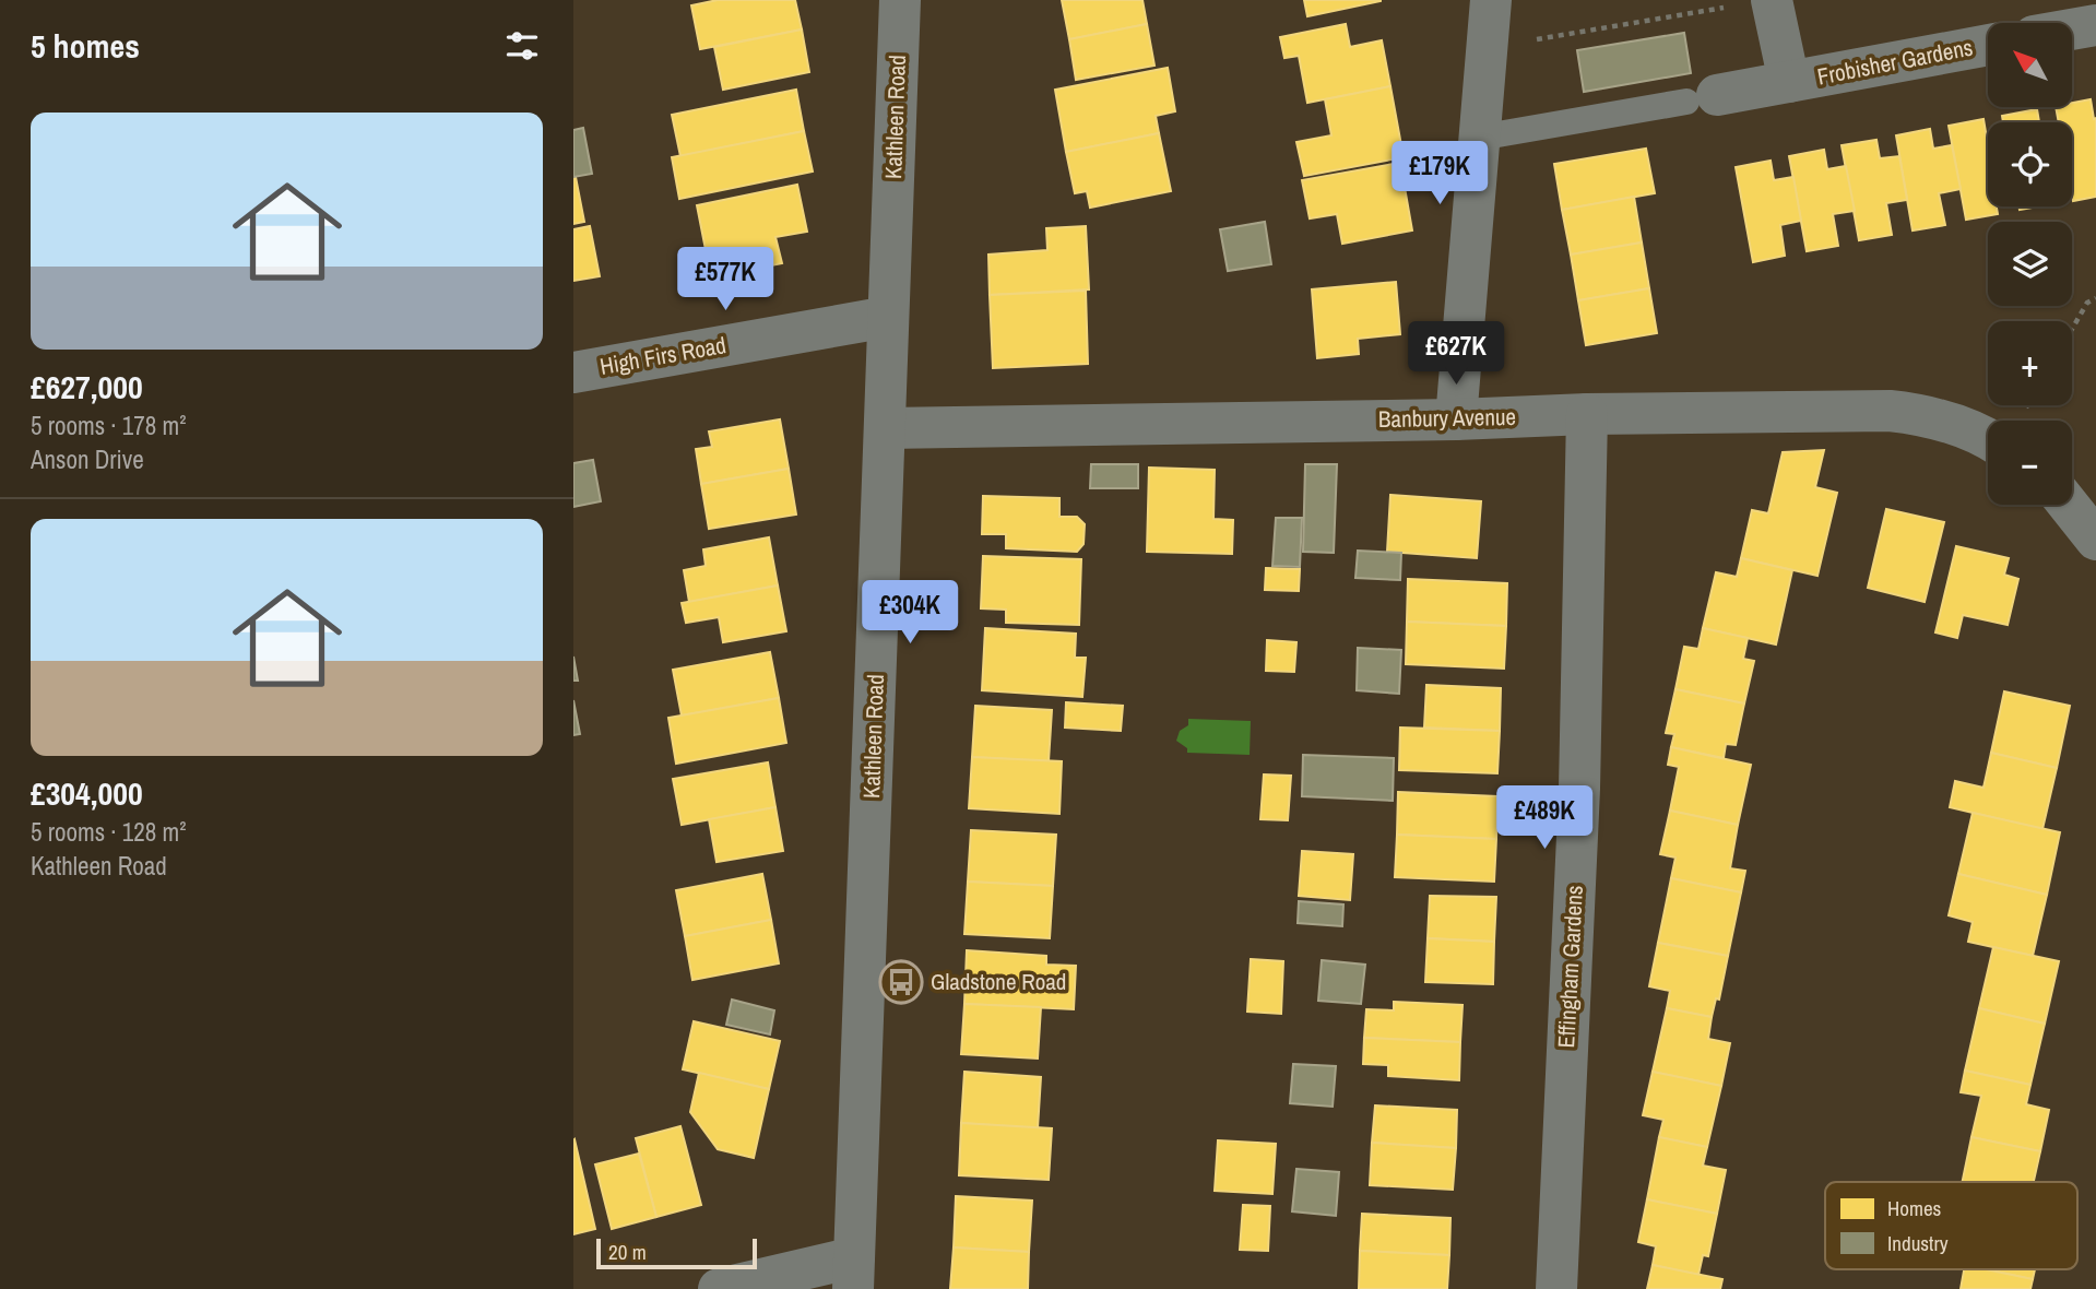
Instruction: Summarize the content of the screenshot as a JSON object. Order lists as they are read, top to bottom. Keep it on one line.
{"streets":{"street":["Frobisher Gardens","Kathleen Road","High Firs Road","Banbury Avenue","Effingham Gardens"]},"crossings":[["Kathleen Road","High Firs Road"],["Kathleen Road","Banbury Avenue"],["Banbury Avenue","Effingham Gardens"]],"places":{"bus stop":["Gladstone Road"]},"legend":["Homes","Industry"],"scale_bar":"20 m","north":"top left","page":{"heading":"5 homes","map_buttons":["+","−"],"list":[{"name":"£627,000","note":"5 rooms · 178 m² · Anson Drive"},{"name":"£304,000","note":"5 rooms · 128 m² · Kathleen Road"}],"price":["£179K","£577K","£627K","£304K","£489K"],"scale":"20 m"}}
